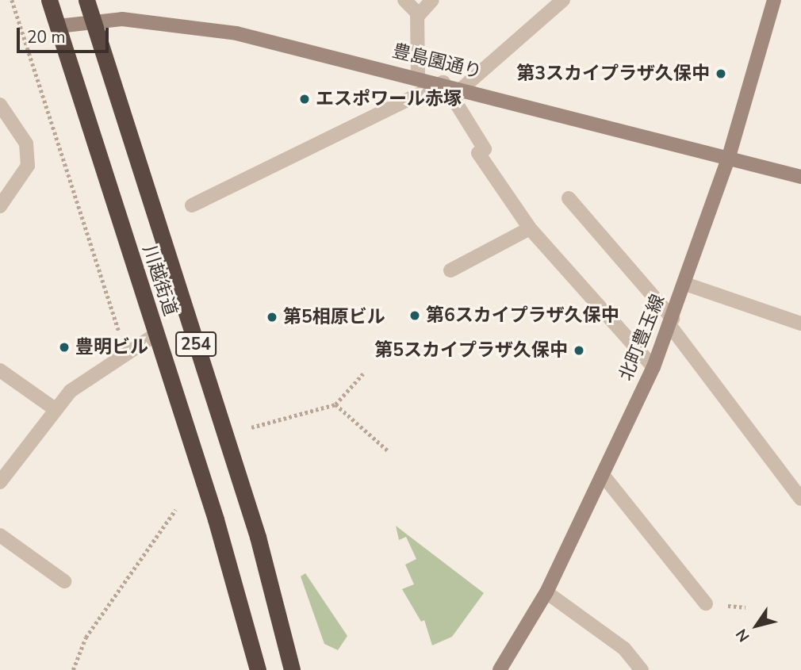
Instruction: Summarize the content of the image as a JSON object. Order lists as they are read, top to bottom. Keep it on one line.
{"streets":{"highway":["川越街道","254"],"street":["豊島園通り","北町豊玉線"]},"crossings":[["豊島園通り","川越街道"],["豊島園通り","北町豊玉線"]],"places":["第3スカイプラザ久保中","エスポワール赤塚","第6スカイプラザ久保中","第5相原ビル","豊明ビル","第5スカイプラザ久保中"],"scale_bar":"20 m","north":"bottom left"}
